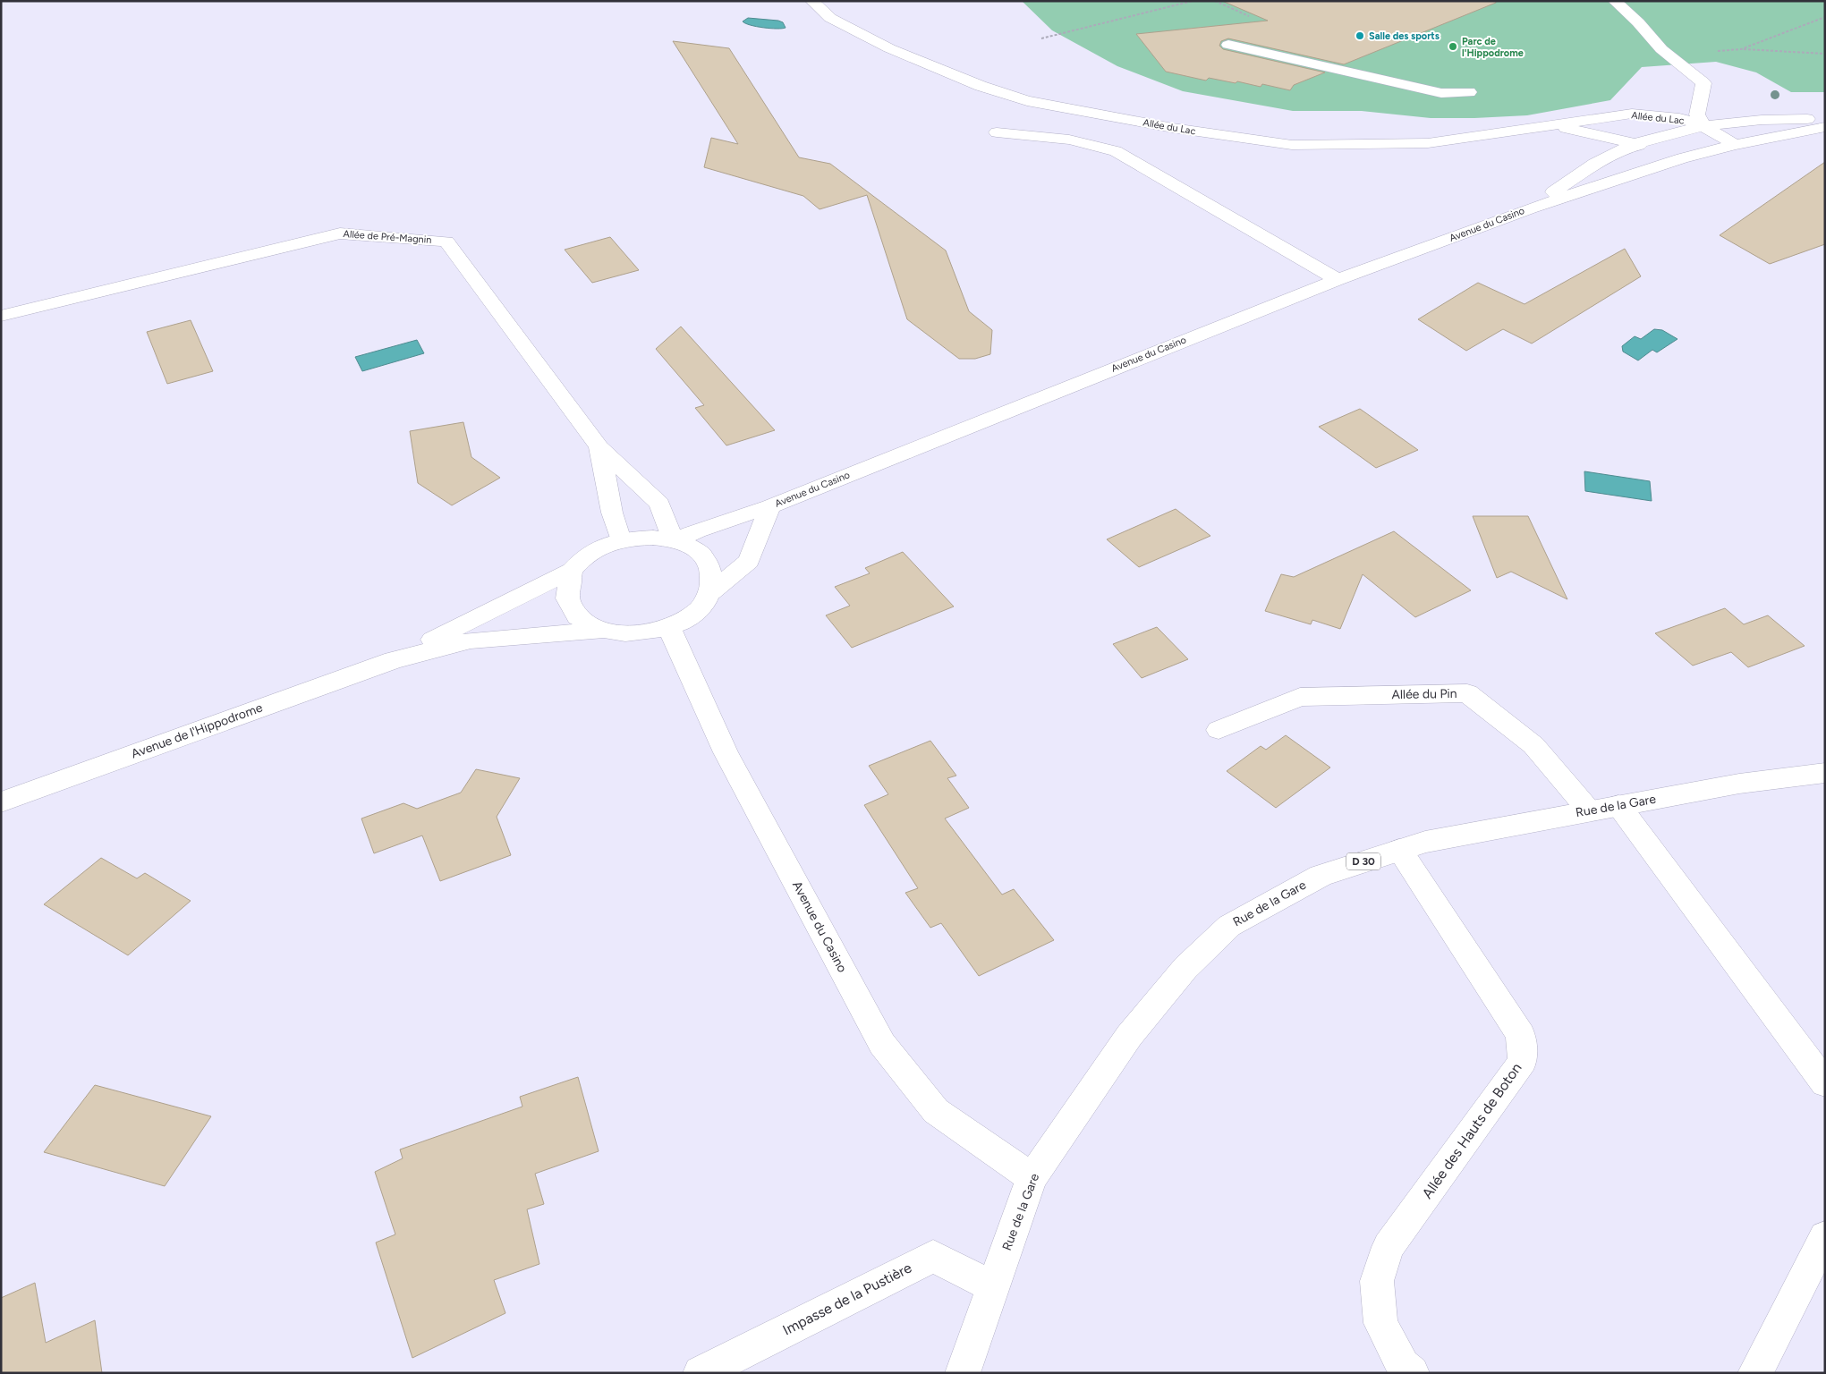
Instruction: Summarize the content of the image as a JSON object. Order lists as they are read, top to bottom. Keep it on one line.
{"streets":{"street":["Allée du Lac","Avenue du Casino","Allée de Pré-Magnin","Allée du Pin","Avenue de l'Hippodrome","Rue de la Gare","D 30","Allée des Hauts de Boton","Impasse de la Pustière"]},"crossings":[["Avenue du Casino","Allée de Pré-Magnin"],["Avenue du Casino","Avenue de l'Hippodrome"],["Avenue du Casino","Rue de la Gare"],["Allée de Pré-Magnin","Avenue de l'Hippodrome"],["Allée du Pin","Rue de la Gare"],["Rue de la Gare","Allée des Hauts de Boton"],["Rue de la Gare","Impasse de la Pustière"]],"places":["Salle des sports","Parc de l'Hippodrome"]}
